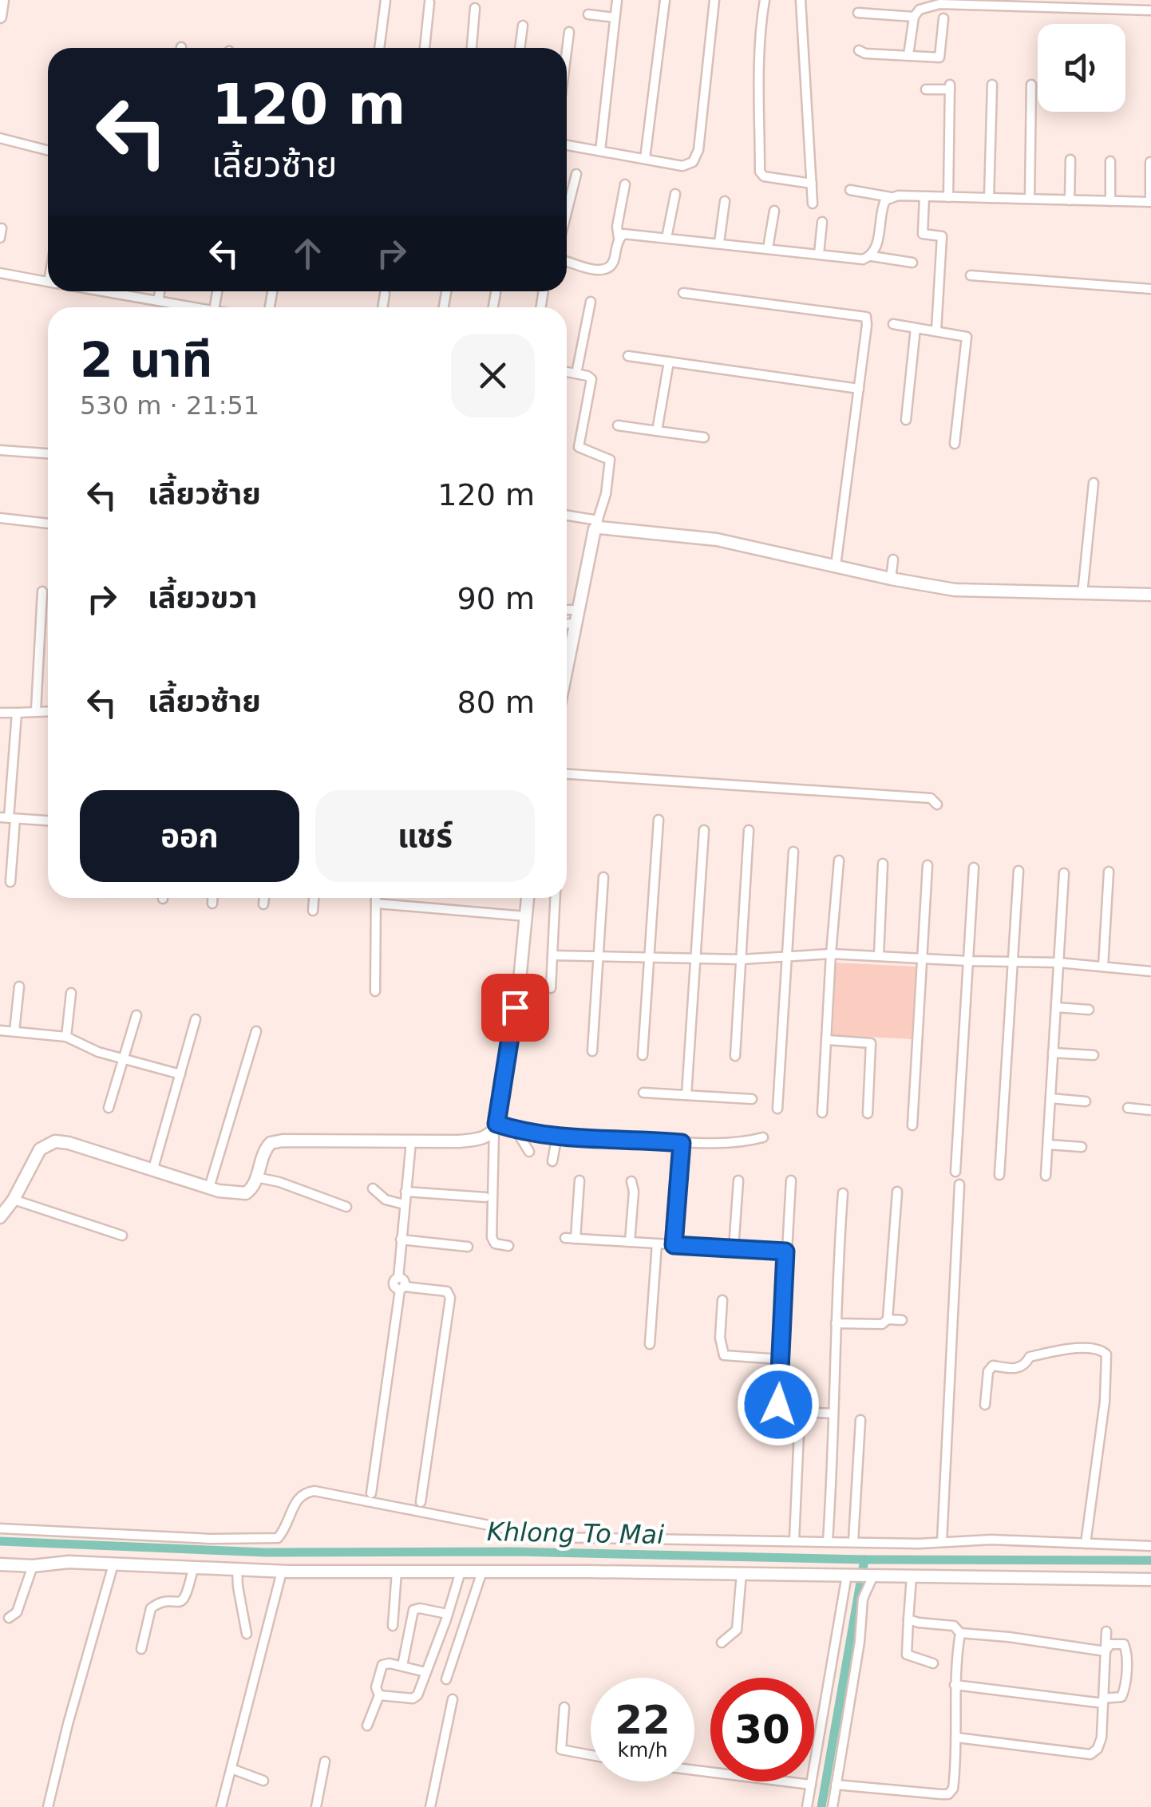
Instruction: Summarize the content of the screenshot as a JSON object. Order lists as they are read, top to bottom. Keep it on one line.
{"water":["Khlong To Mai"],"page":{"turn":["120 m","เลี้ยวซ้าย"],"heading":["2 นาที","530 m · 21:51"],"list":[{"name":"เลี้ยวซ้าย","value":"120 m"},{"name":"เลี้ยวขวา","value":"90 m"},{"name":"เลี้ยวซ้าย","value":"80 m"}],"buttons":["ออก","แชร์"],"speed":"22 km/h","limit":"30"}}
